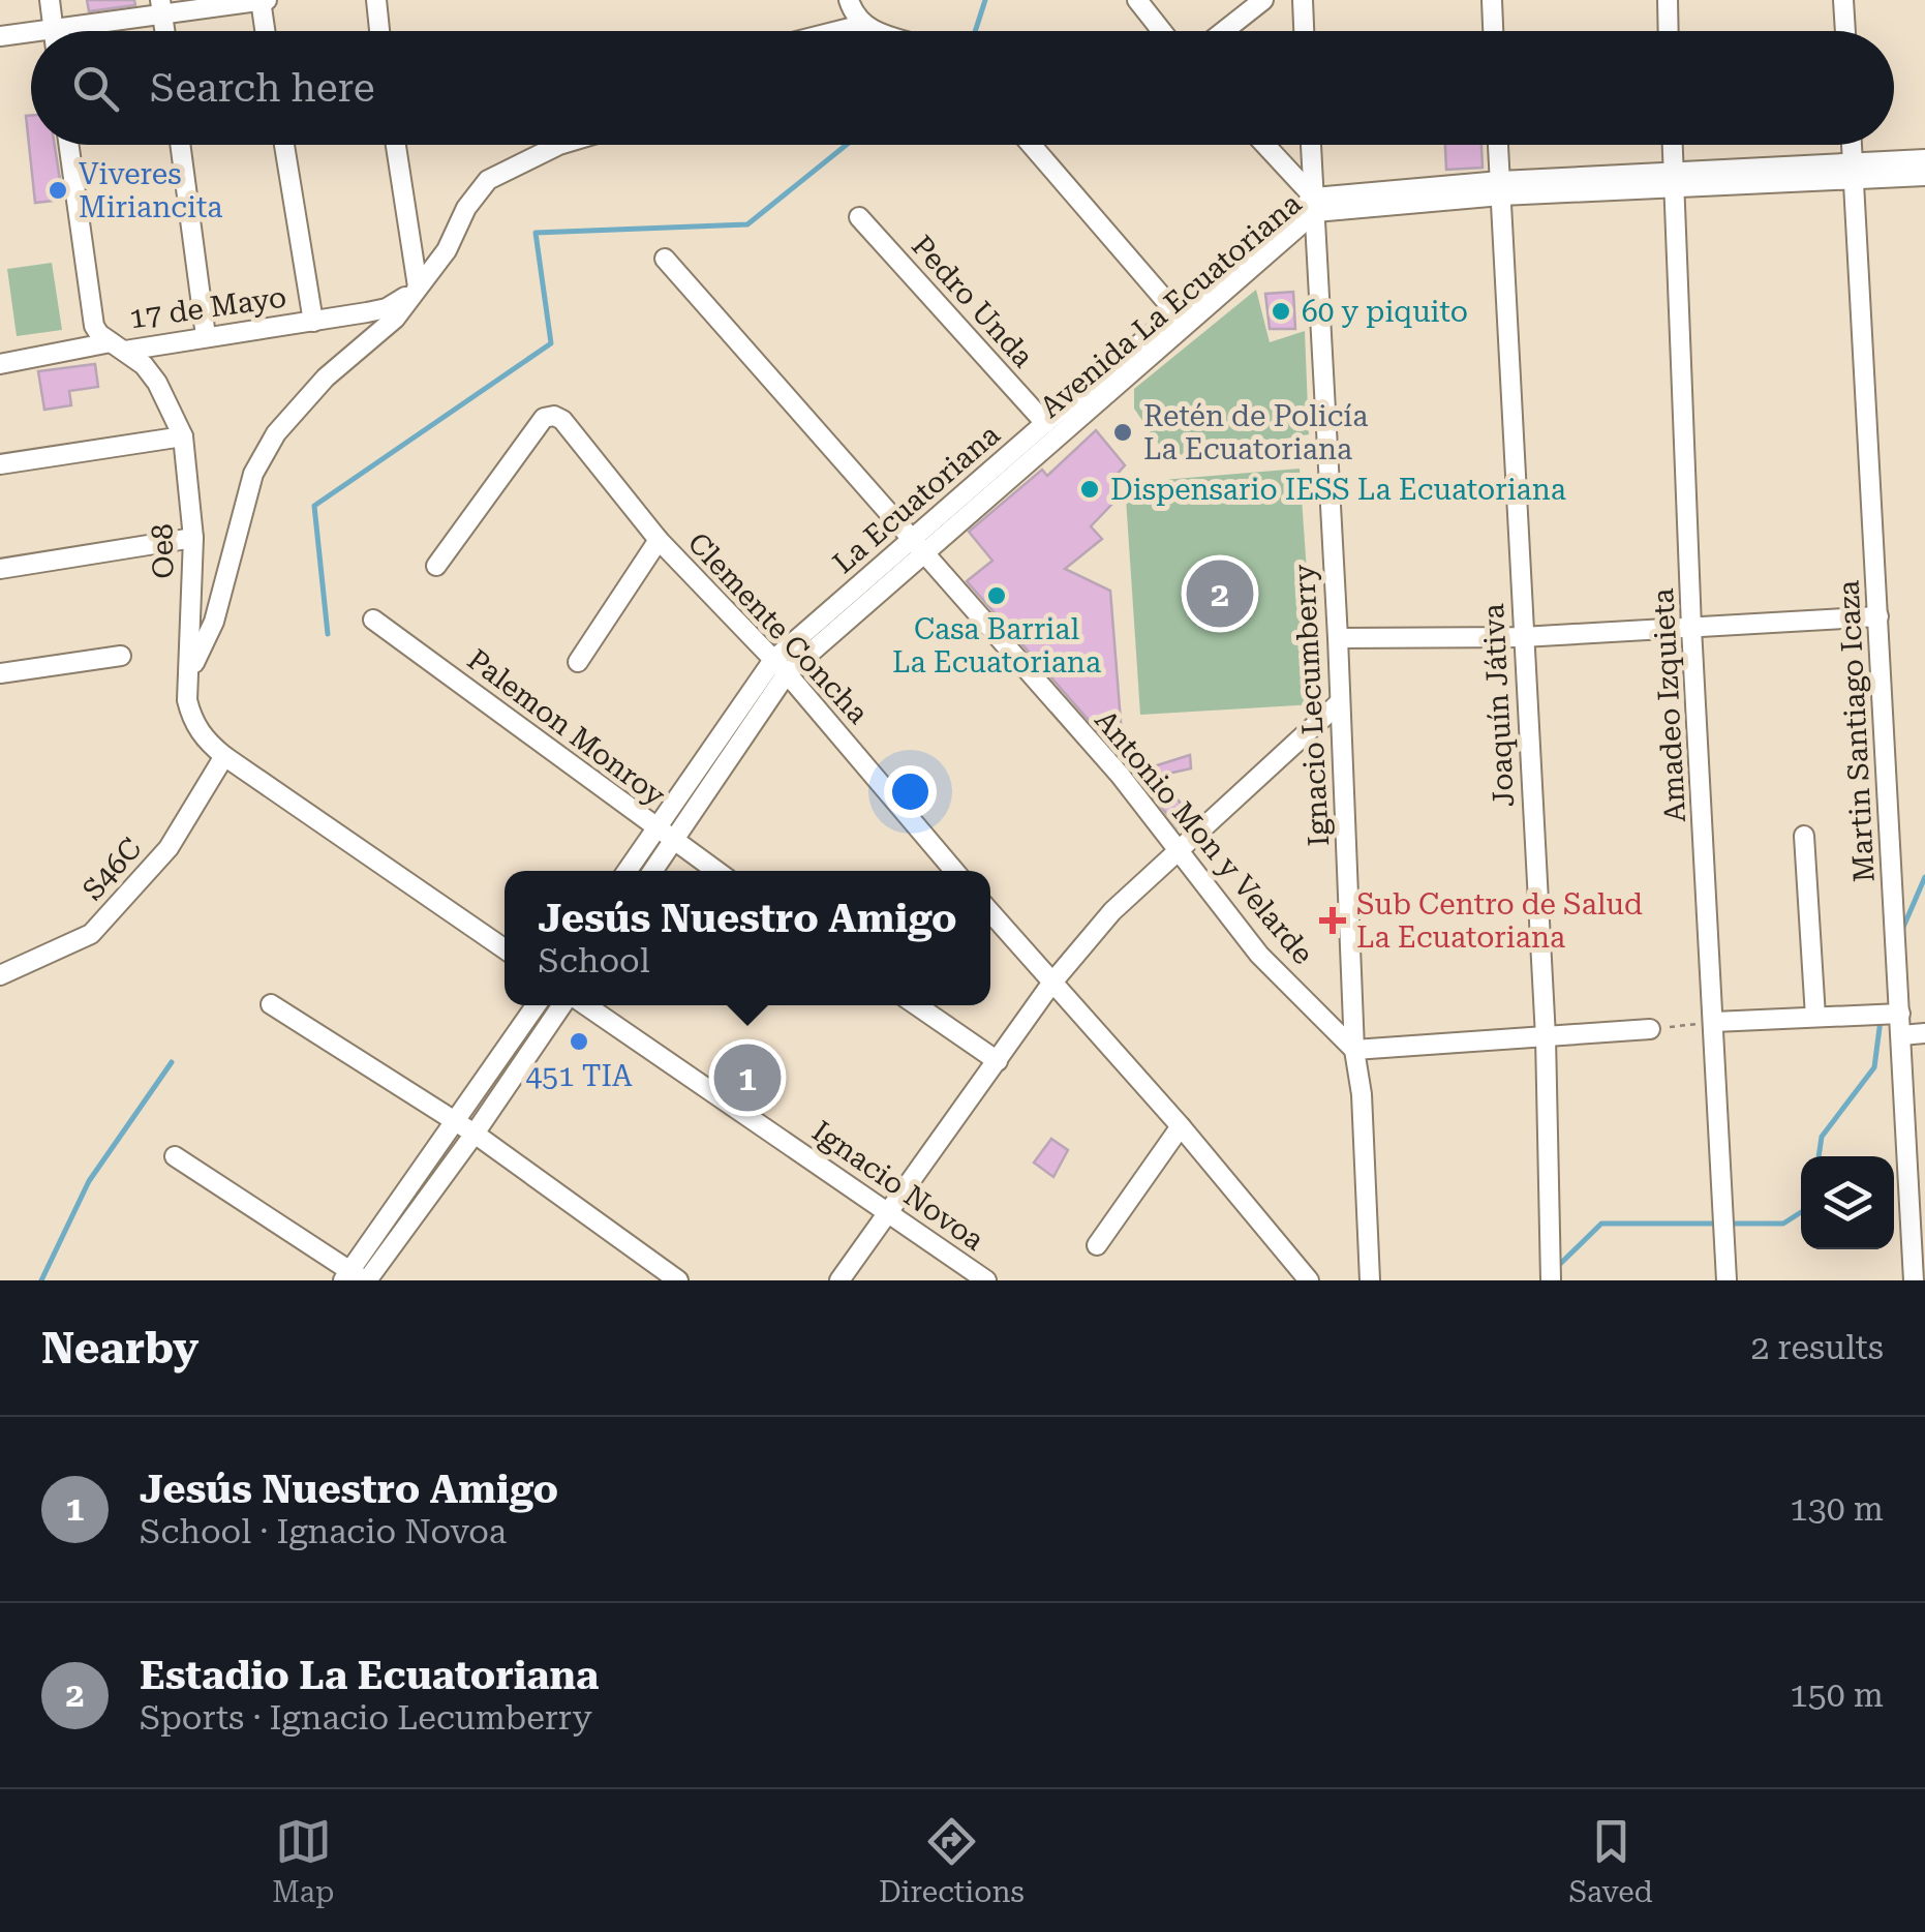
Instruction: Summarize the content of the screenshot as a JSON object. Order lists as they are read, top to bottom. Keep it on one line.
{"streets":{"street":["Pedro Unda","Avenida La Ecuatoriana","17 de Mayo","La Ecuatoriana","Oe8","Clemente Concha","Ignacio Lecumberry","Joaquín Játiva","Amadeo Izquieta","Palemon Monroy","Martin Santiago Icaza","Antonio Mon y Velarde","S46C","Ignacio Novoa"]},"crossings":[["Pedro Unda","La Ecuatoriana"],["Avenida La Ecuatoriana","La Ecuatoriana"],["Avenida La Ecuatoriana","Clemente Concha"],["Avenida La Ecuatoriana","Palemon Monroy"],["Avenida La Ecuatoriana","Antonio Mon y Velarde"],["17 de Mayo","Oe8"],["La Ecuatoriana","Ignacio Lecumberry"],["La Ecuatoriana","Antonio Mon y Velarde"],["Oe8","S46C"],["Ignacio Lecumberry","Antonio Mon y Velarde"]],"places":{"other":["Viveres Miriancita","60 y piquito","Retén de Policía La Ecuatoriana","Dispensario IESS La Ecuatoriana","Casa Barrial La Ecuatoriana","451 TIA"],"health":["Sub Centro de Salud La Ecuatoriana"]},"page":{"search":"Search here","pins":["2","1"],"popup":["Jesús Nuestro Amigo","School"],"heading":["Nearby","2 results"],"list":[{"mark":"1","name":"Jesús Nuestro Amigo","note":"School · Ignacio Novoa","value":"130 m"},{"mark":"2","name":"Estadio La Ecuatoriana","note":"Sports · Ignacio Lecumberry","value":"150 m"}],"nav":["Map","Directions","Saved"]}}
